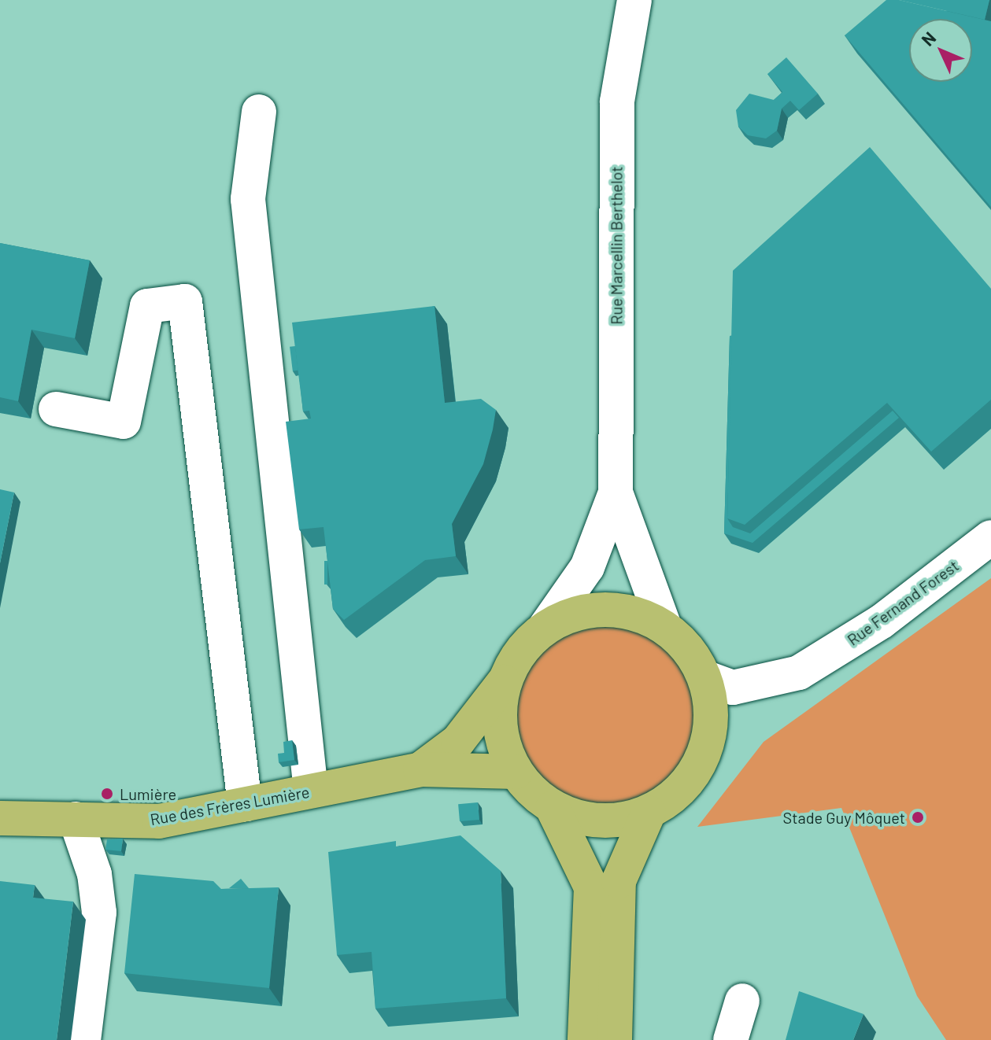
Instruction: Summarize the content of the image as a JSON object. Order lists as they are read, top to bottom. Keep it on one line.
{"streets":{"main road":["Rue des Frères Lumière"],"street":["Rue Marcellin Berthelot","Rue Fernand Forest"]},"crossings":[["Rue Marcellin Berthelot","Rue Fernand Forest"],["Rue Marcellin Berthelot","Rue des Frères Lumière"],["Rue Fernand Forest","Rue des Frères Lumière"]],"places":["Lumière","Stade Guy Môquet"],"north":"top left"}
